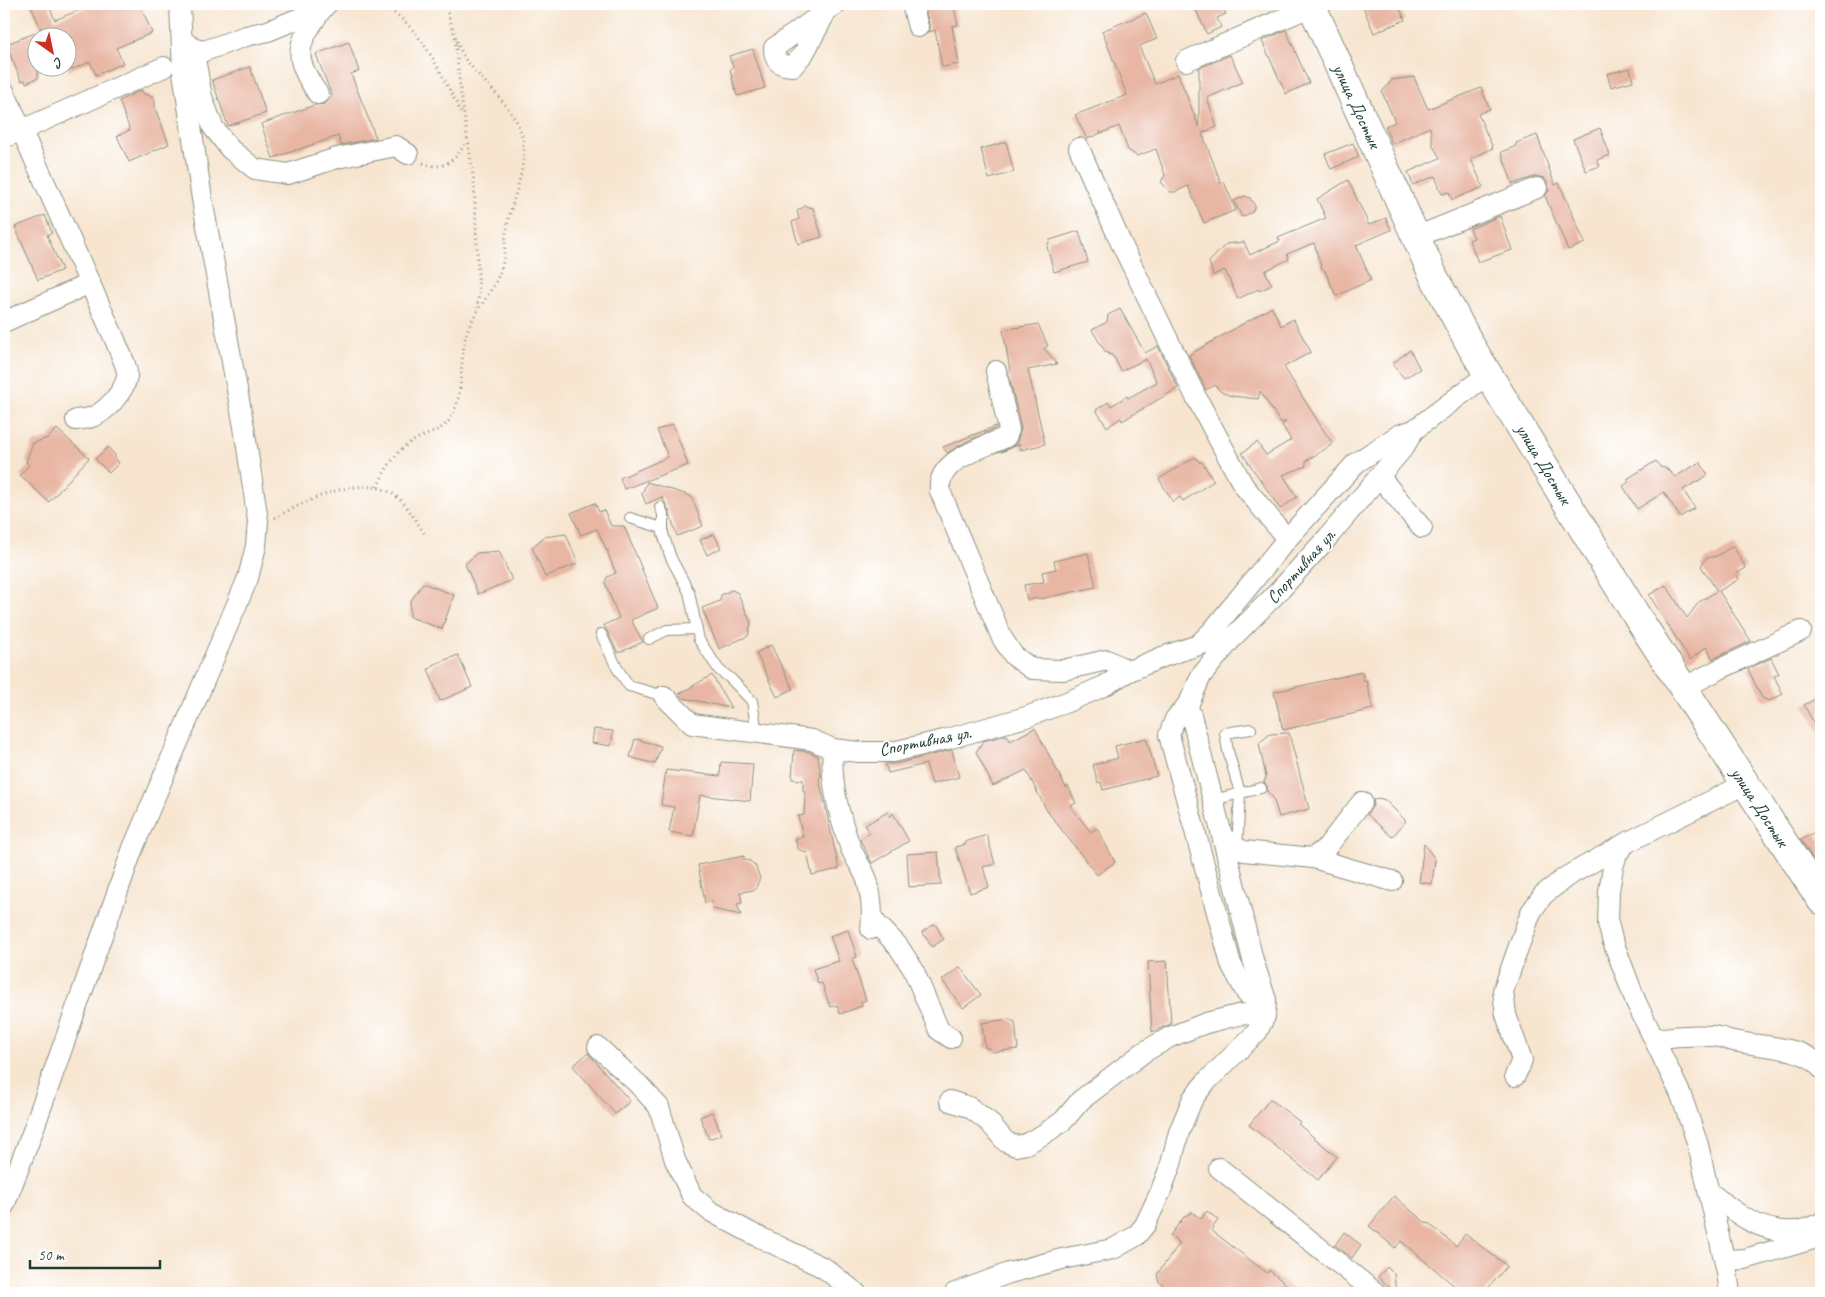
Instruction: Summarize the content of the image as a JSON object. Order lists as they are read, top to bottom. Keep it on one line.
{"streets":{"main road":["улица Достык"],"street":["Спортивная ул."]},"crossings":[["улица Достык","Спортивная ул."]],"scale_bar":"50 m","north":"bottom right"}
